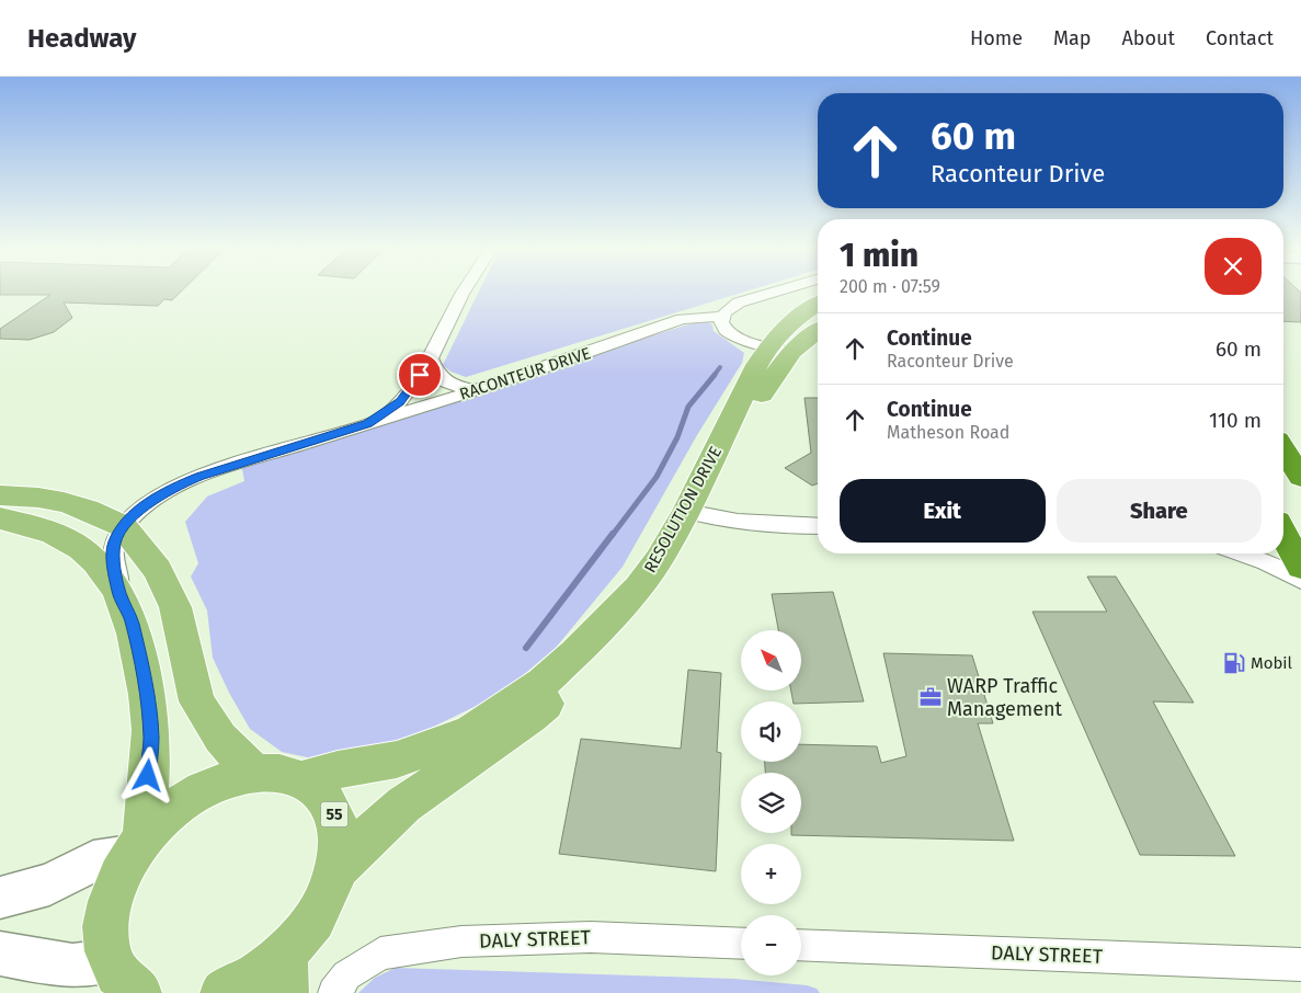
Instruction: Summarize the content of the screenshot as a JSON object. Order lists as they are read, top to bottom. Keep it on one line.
{"streets":{"main road":["RESOLUTION DRIVE","55"],"street":["RACONTEUR DRIVE","DALY STREET"]},"crossings":[["RACONTEUR DRIVE","55"],["RESOLUTION DRIVE","55"]],"places":{"fuel station":["Mobil"],"office":["WARP Traffic Management"]},"north":"top left","page":{"header":"Headway","nav":["Home","Map","About","Contact"],"turn":["60 m","Raconteur Drive"],"heading":["1 min","200 m · 07:59"],"list":[{"name":"Continue","note":"Raconteur Drive","value":"60 m"},{"name":"Continue","note":"Matheson Road","value":"110 m"}],"buttons":["Exit","Share"],"map_buttons":["+","−"]}}
